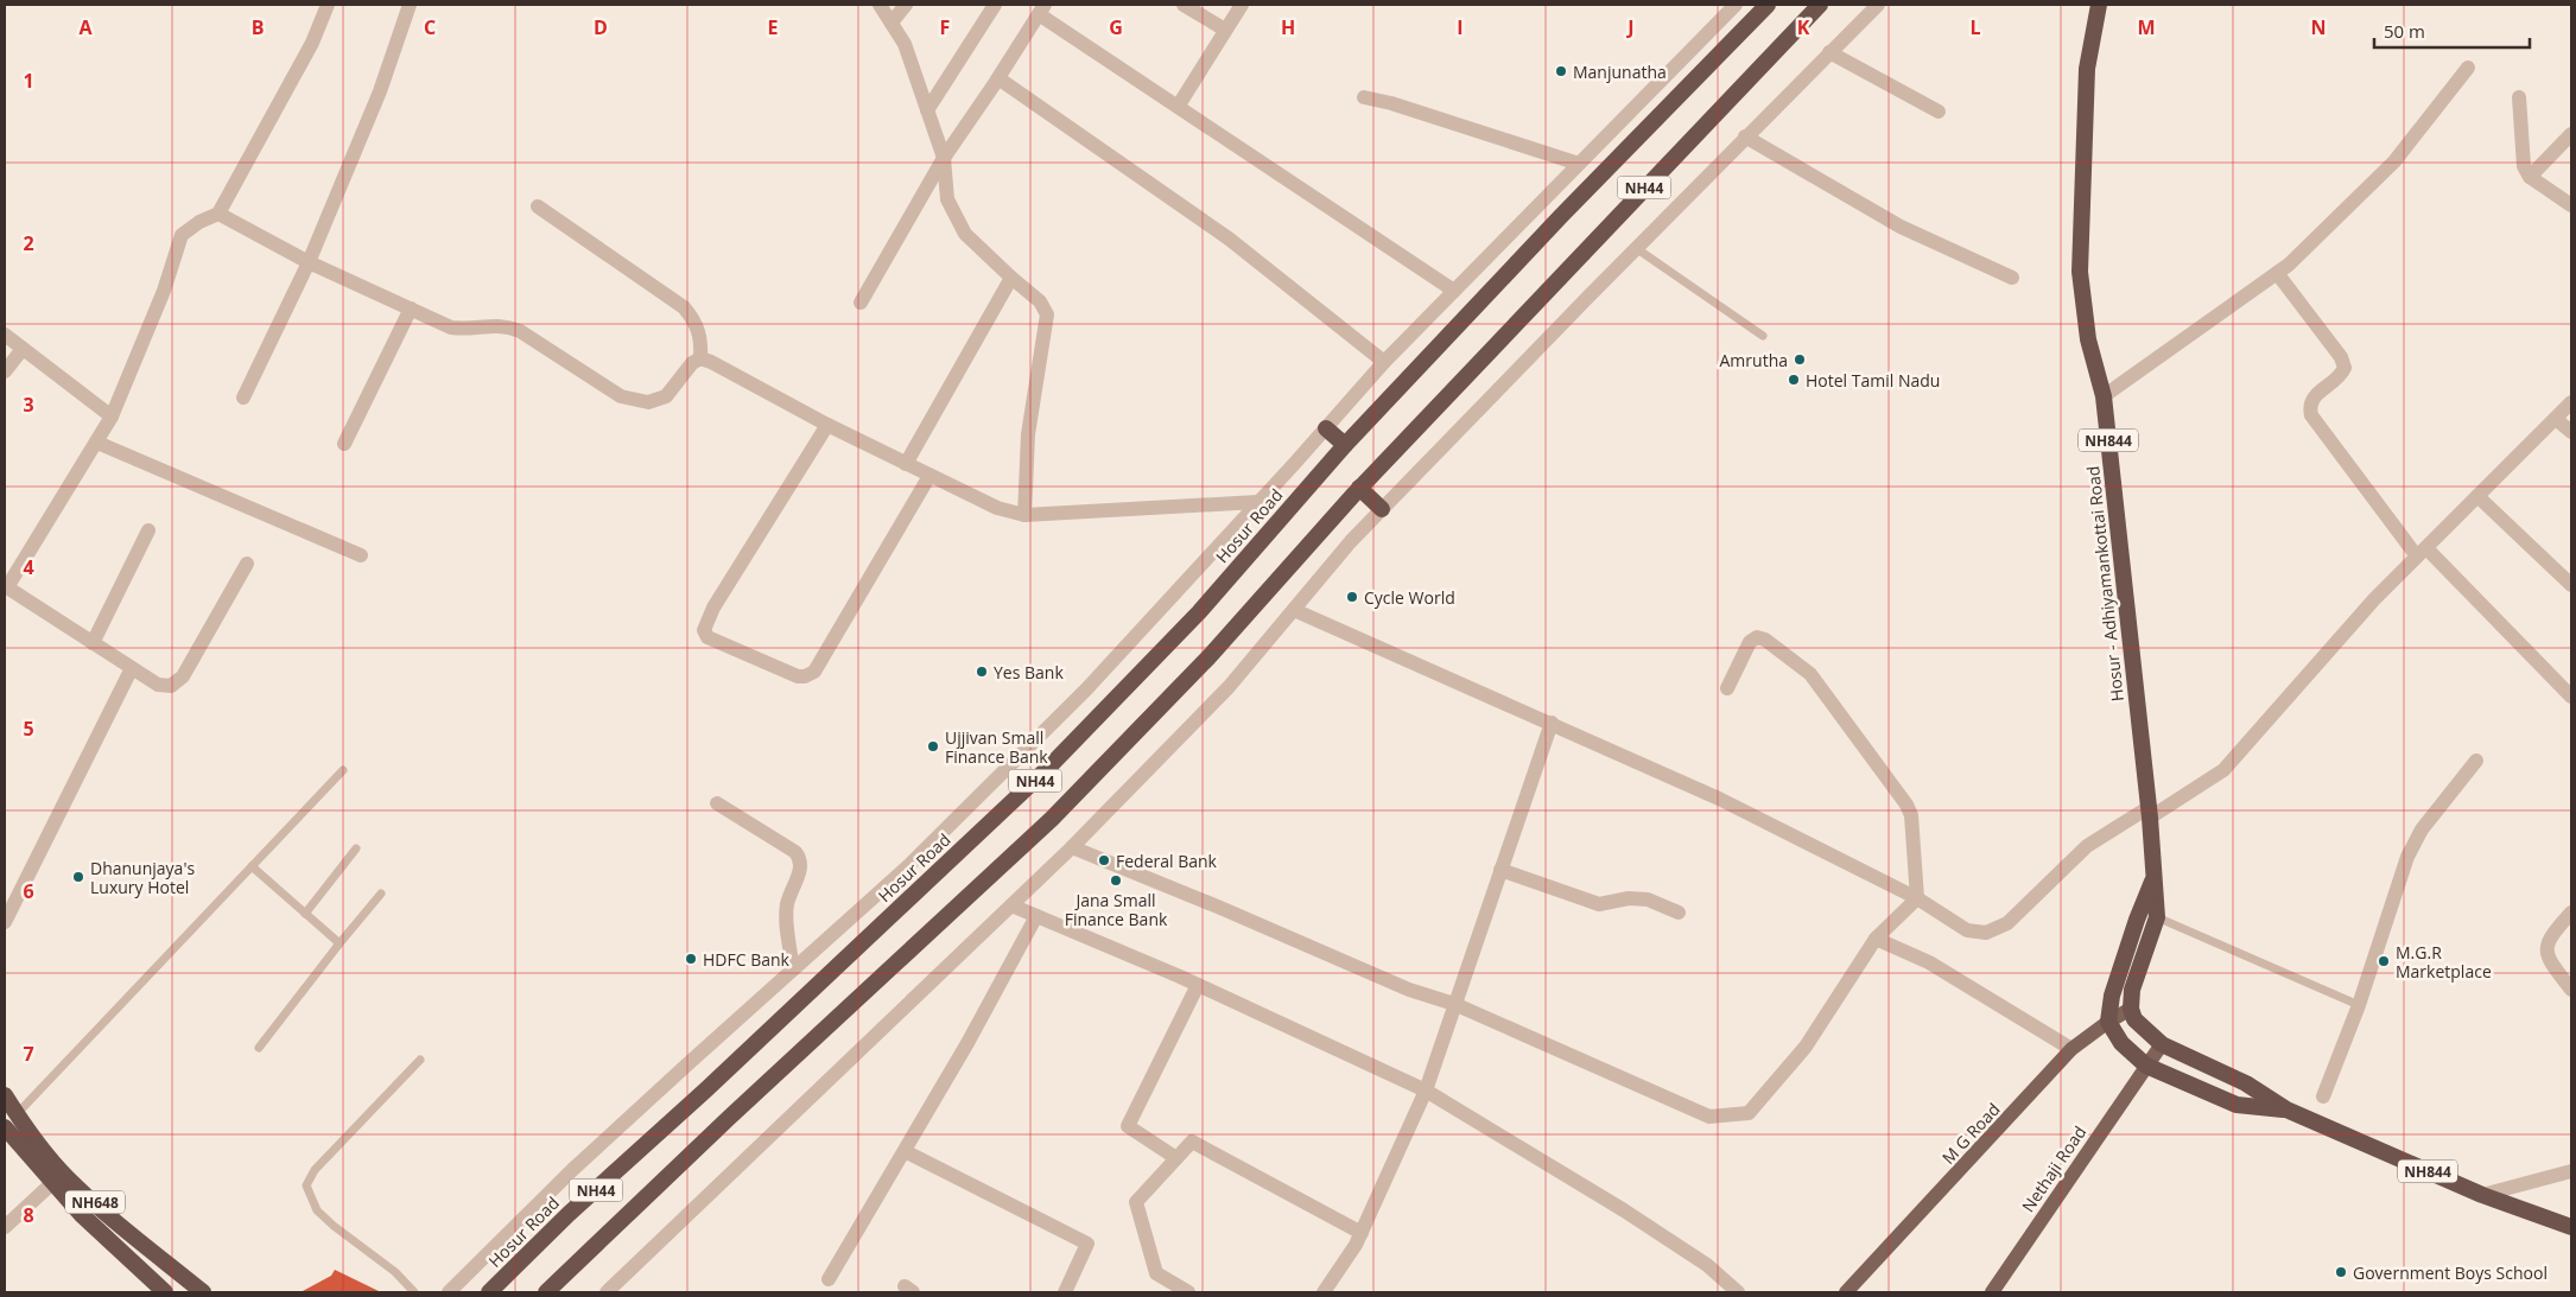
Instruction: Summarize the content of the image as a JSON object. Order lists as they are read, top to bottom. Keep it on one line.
{"streets":{"highway":["NH44","NH844","Hosur Road","Hosur - Adhiyamankottai Road","NH648"],"main road":["M G Road","Nethaji Road"]},"crossings":[["NH44","Hosur Road"],["NH844","Hosur - Adhiyamankottai Road"],["NH844","M G Road"],["NH844","Nethaji Road"],["Hosur - Adhiyamankottai Road","M G Road"]],"places":["Manjunatha","Amrutha","Hotel Tamil Nadu","Cycle World","Yes Bank","Ujjivan Small Finance Bank","Federal Bank","Dhanunjaya's Luxury Hotel","Jana Small Finance Bank","HDFC Bank","M.G.R Marketplace","Government Boys School"],"scale_bar":"50 m","grid":{"columns":["A","B","C","D","E","F","G","H","I","J","K","L","M","N"],"rows":["1","2","3","4","5","6","7","8"]}}
